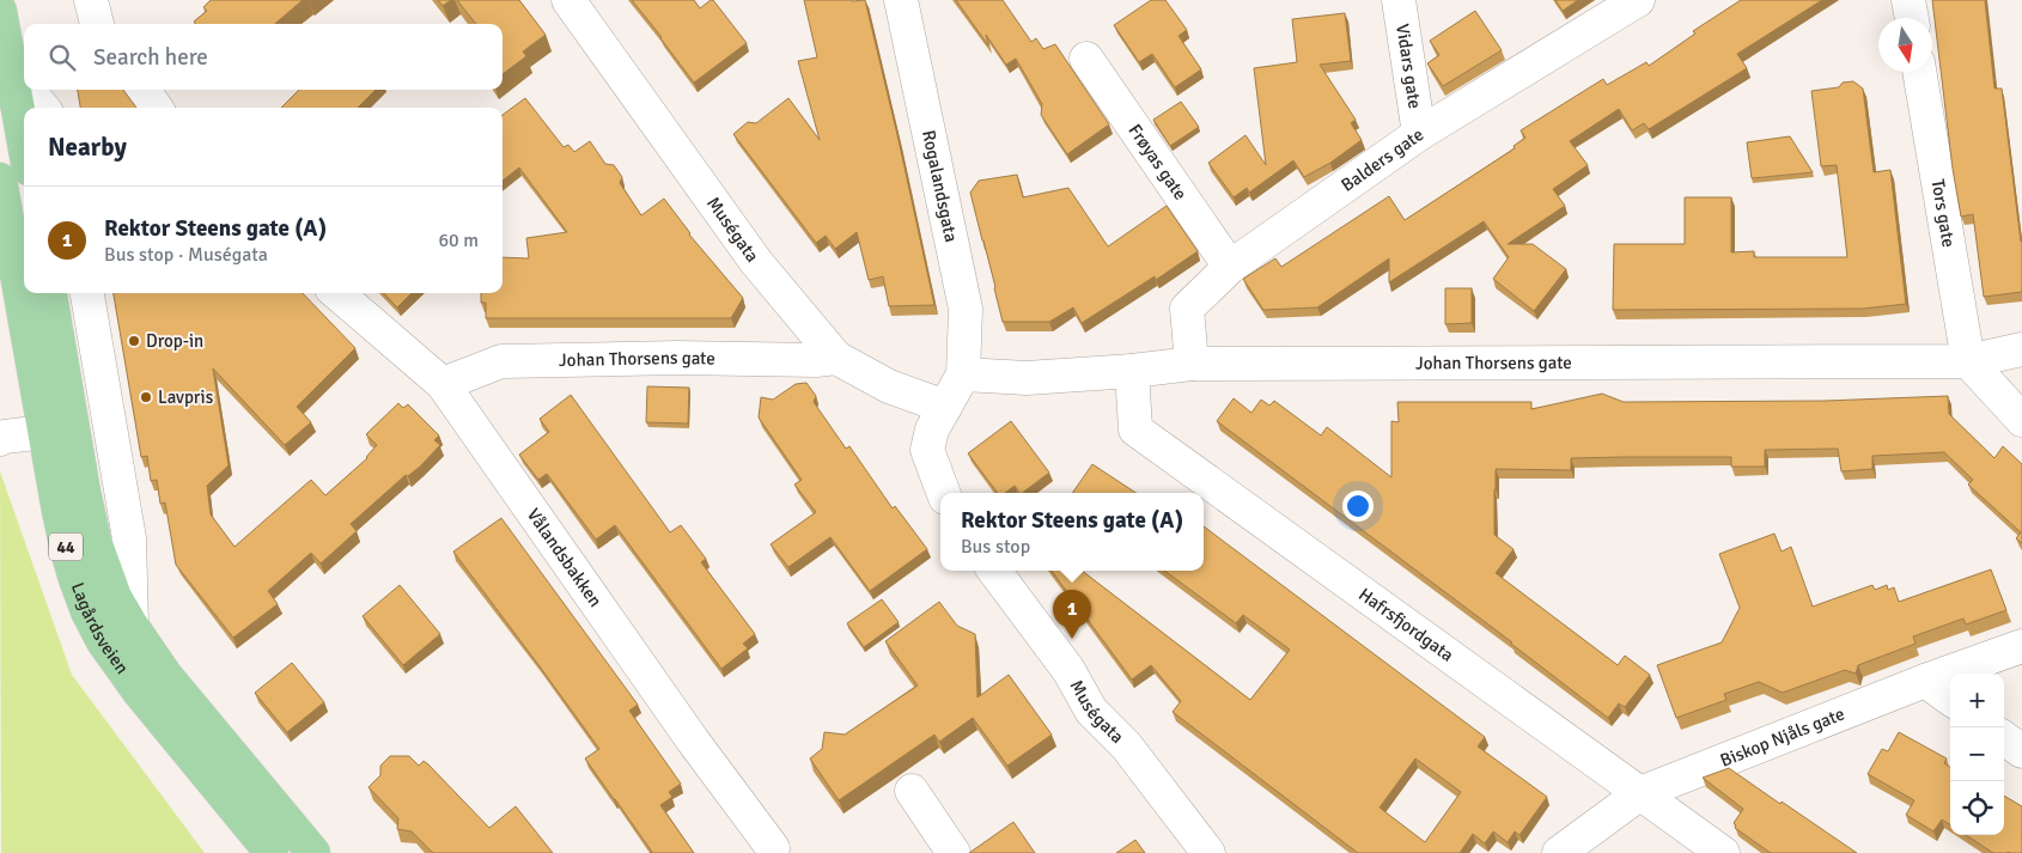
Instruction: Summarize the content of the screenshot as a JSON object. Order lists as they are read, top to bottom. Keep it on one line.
{"streets":{"main road":["44","Lagårdsveien"],"street":["Vidars gate","Balders gate","Frøyas gate","Rogalandsgata","Tors gate","Muségata","Johan Thorsens gate","Vålandsbakken","Hafrsfjordgata","Biskop Njåls gate"]},"crossings":[["Vidars gate","Balders gate"],["Balders gate","Frøyas gate"],["Balders gate","Johan Thorsens gate"],["Rogalandsgata","Johan Thorsens gate"],["Tors gate","Johan Thorsens gate"],["Muségata","Johan Thorsens gate"],["Johan Thorsens gate","Vålandsbakken"],["Johan Thorsens gate","Hafrsfjordgata"],["Hafrsfjordgata","Biskop Njåls gate"]],"places":["Drop-in","Lavpris"],"north":"bottom","page":{"search":"Search here","heading":"Nearby","list":[{"mark":"1","name":"Rektor Steens gate (A)","note":"Bus stop · Muségata","value":"60 m"}],"popup":["Rektor Steens gate (A)","Bus stop"],"pins":"1","map_buttons":["+","−"]}}
